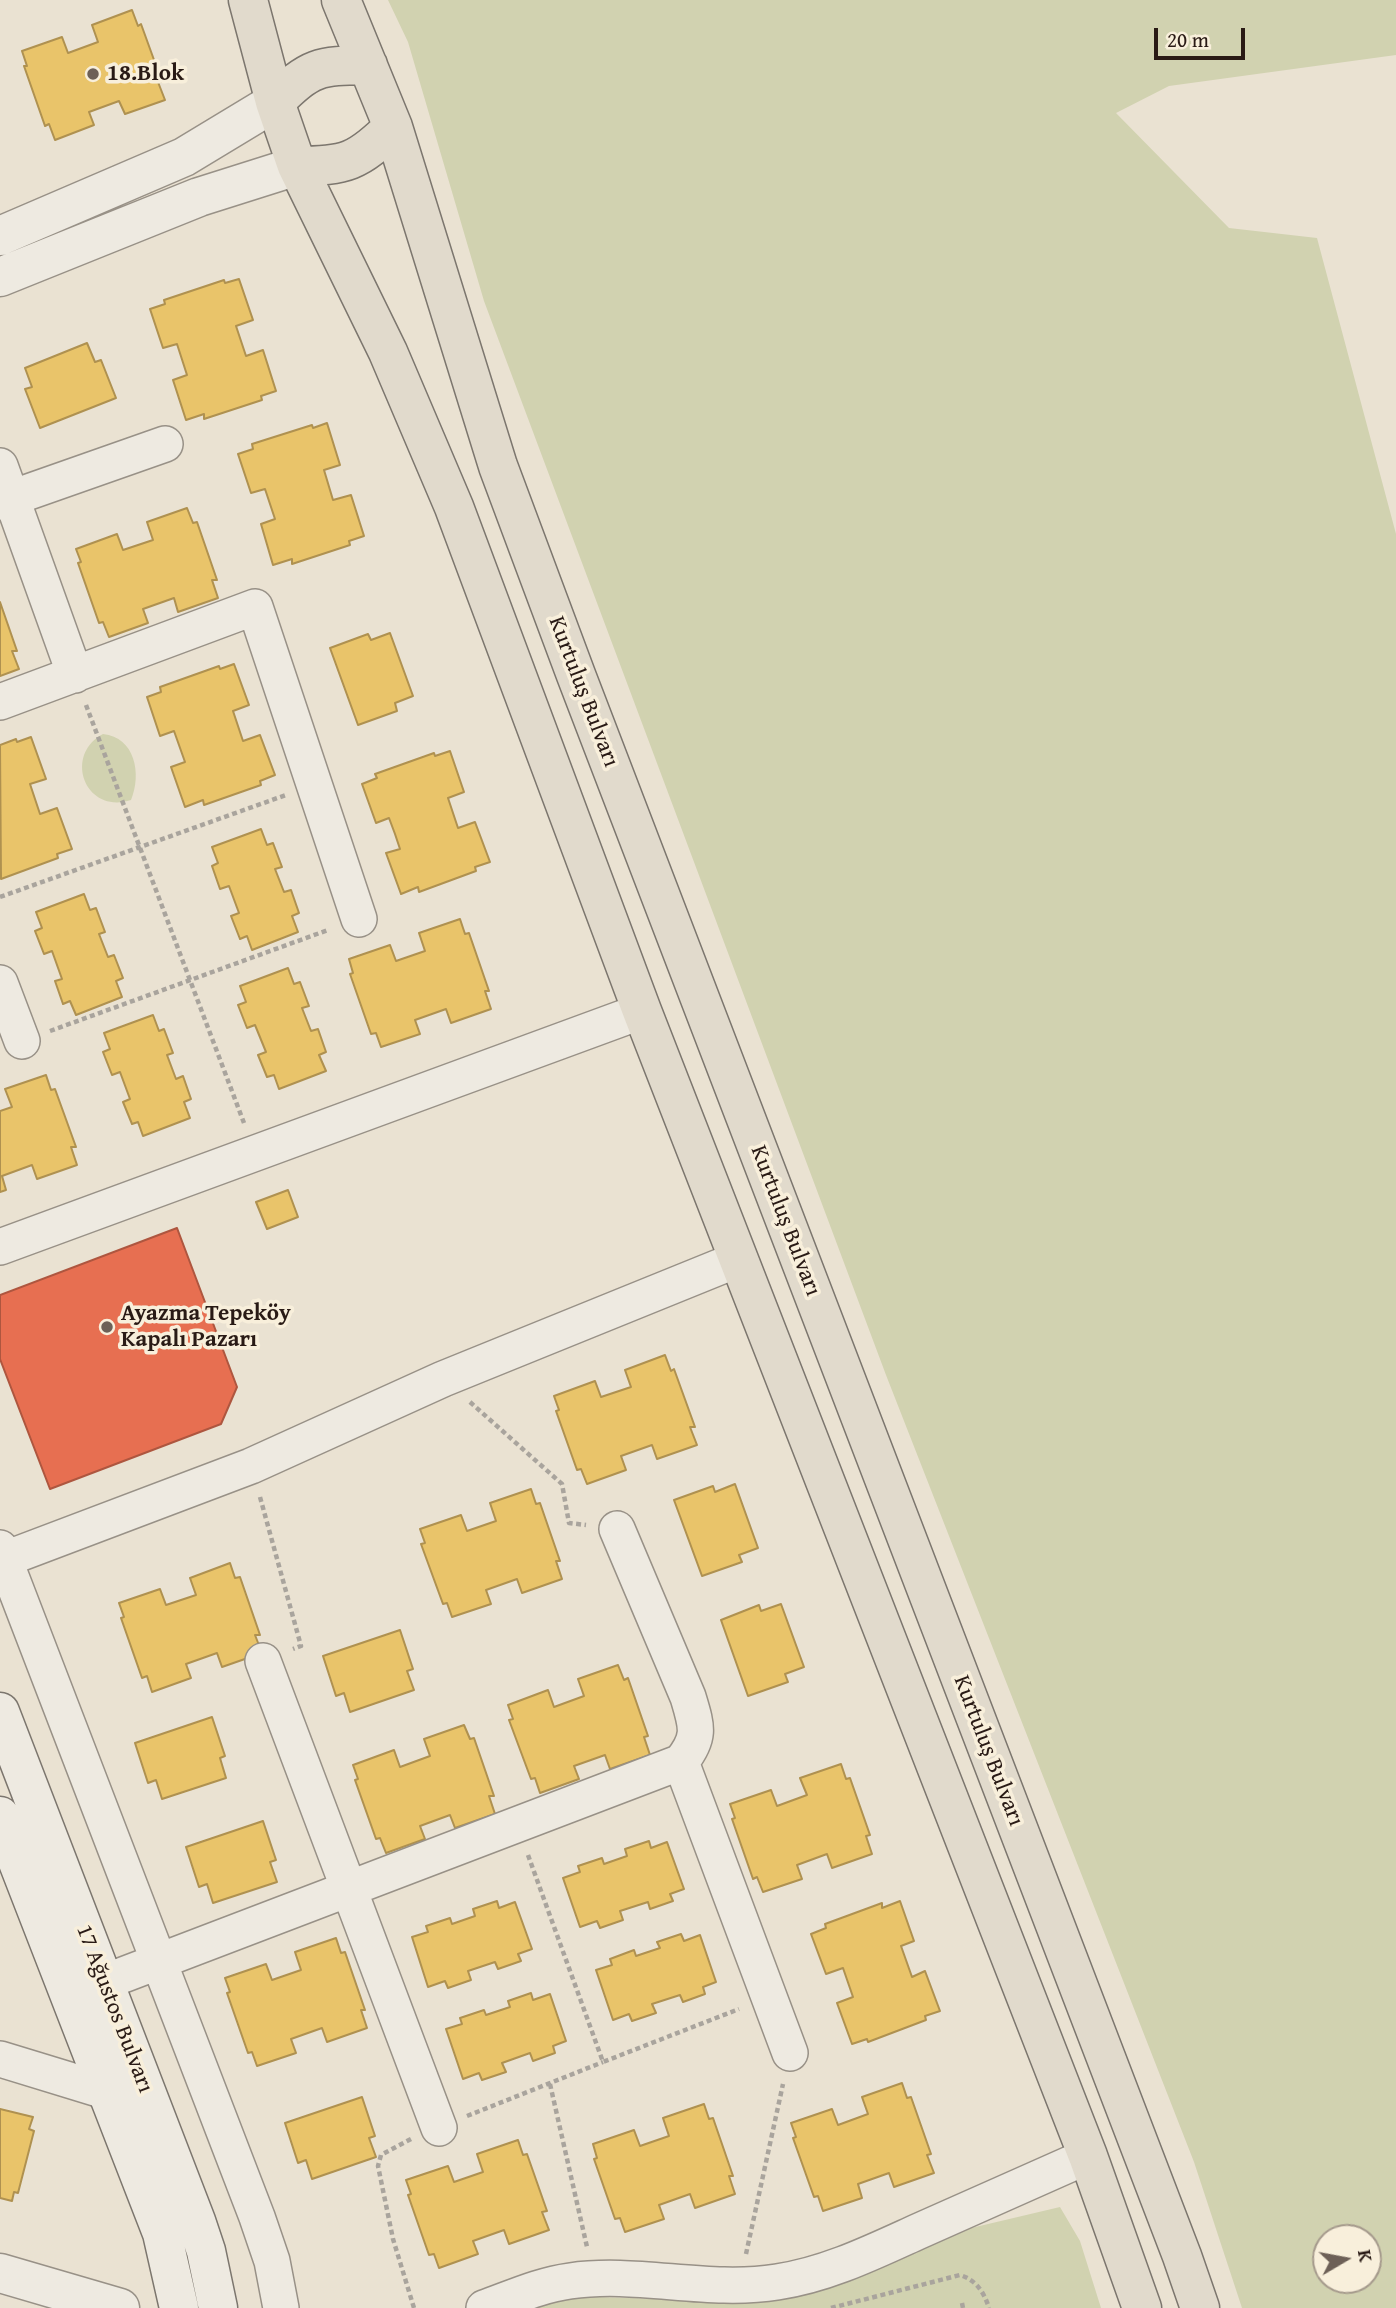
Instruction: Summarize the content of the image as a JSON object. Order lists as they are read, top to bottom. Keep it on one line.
{"streets":{"highway":["Kurtuluş Bulvarı"],"main road":["17 Ağustos Bulvarı"]},"places":["18.Blok","Ayazma Tepeköy Kapalı Pazarı"],"scale_bar":"20 m","north":"right"}
